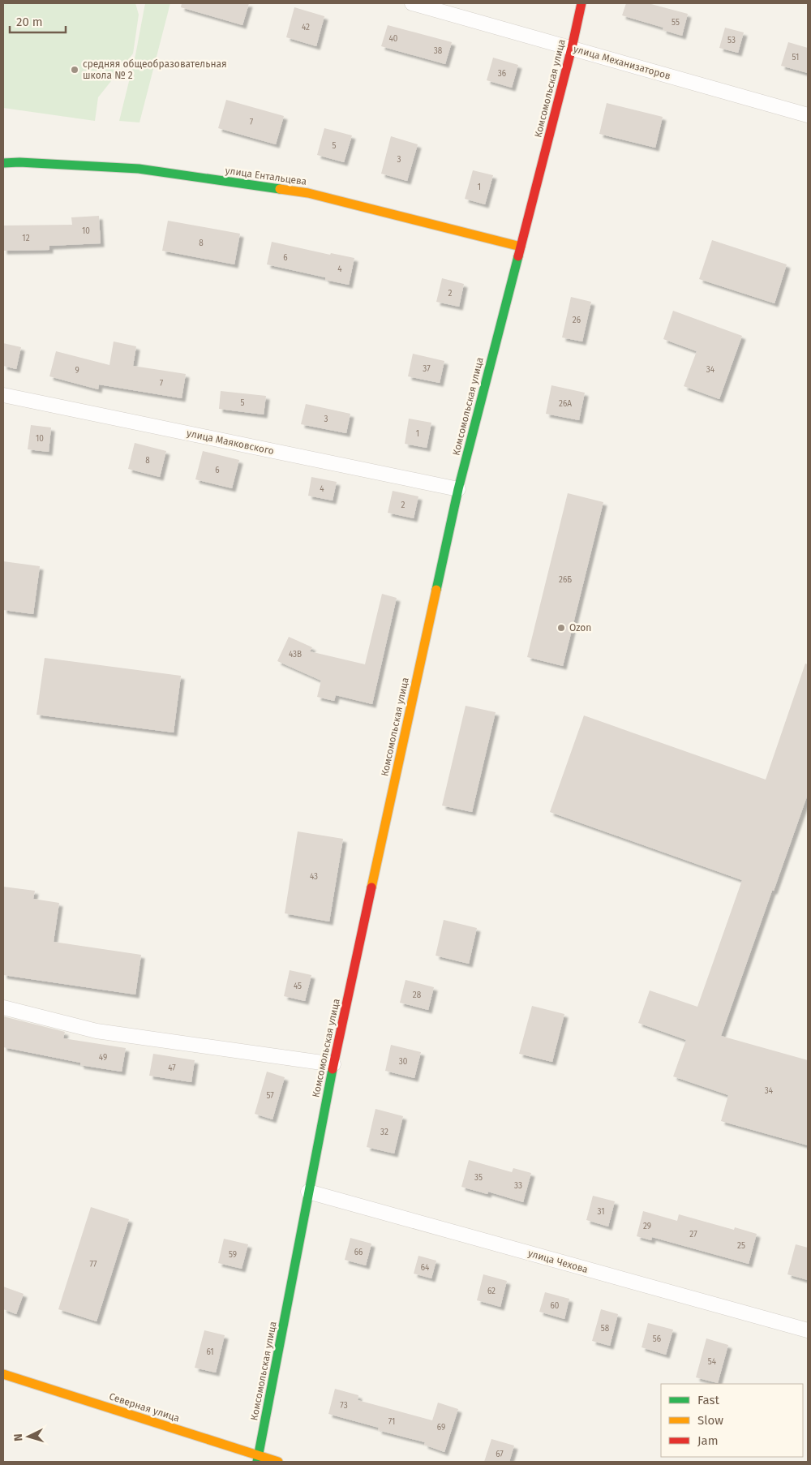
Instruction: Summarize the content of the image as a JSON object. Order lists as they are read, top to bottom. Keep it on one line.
{"streets":{"street":["улица Механизаторов","Комсомольская улица","улица Ентальцева","улица Маяковского","улица Чехова","Северная улица"]},"crossings":[["улица Механизаторов","Комсомольская улица"],["Комсомольская улица","улица Ентальцева"],["Комсомольская улица","улица Маяковского"],["Комсомольская улица","улица Чехова"],["Комсомольская улица","Северная улица"]],"places":["средняя общеобразовательная школа № 2","Ozon"],"house_numbers":["55","42","40","53","38","51","36","7","5","3","1","10","12","8","6","4","2","26","37","34","9","7","5","26А","3","1","10","8","6","4","2","26Б","43В","43","45","28","49","30","47","34","57","32","35","33","31","29","27","25","66","59","77","64","62","60","58","56","61","54","73","71","69","67"],"legend":["Fast","Slow","Jam"],"scale_bar":"20 m","north":"left"}
